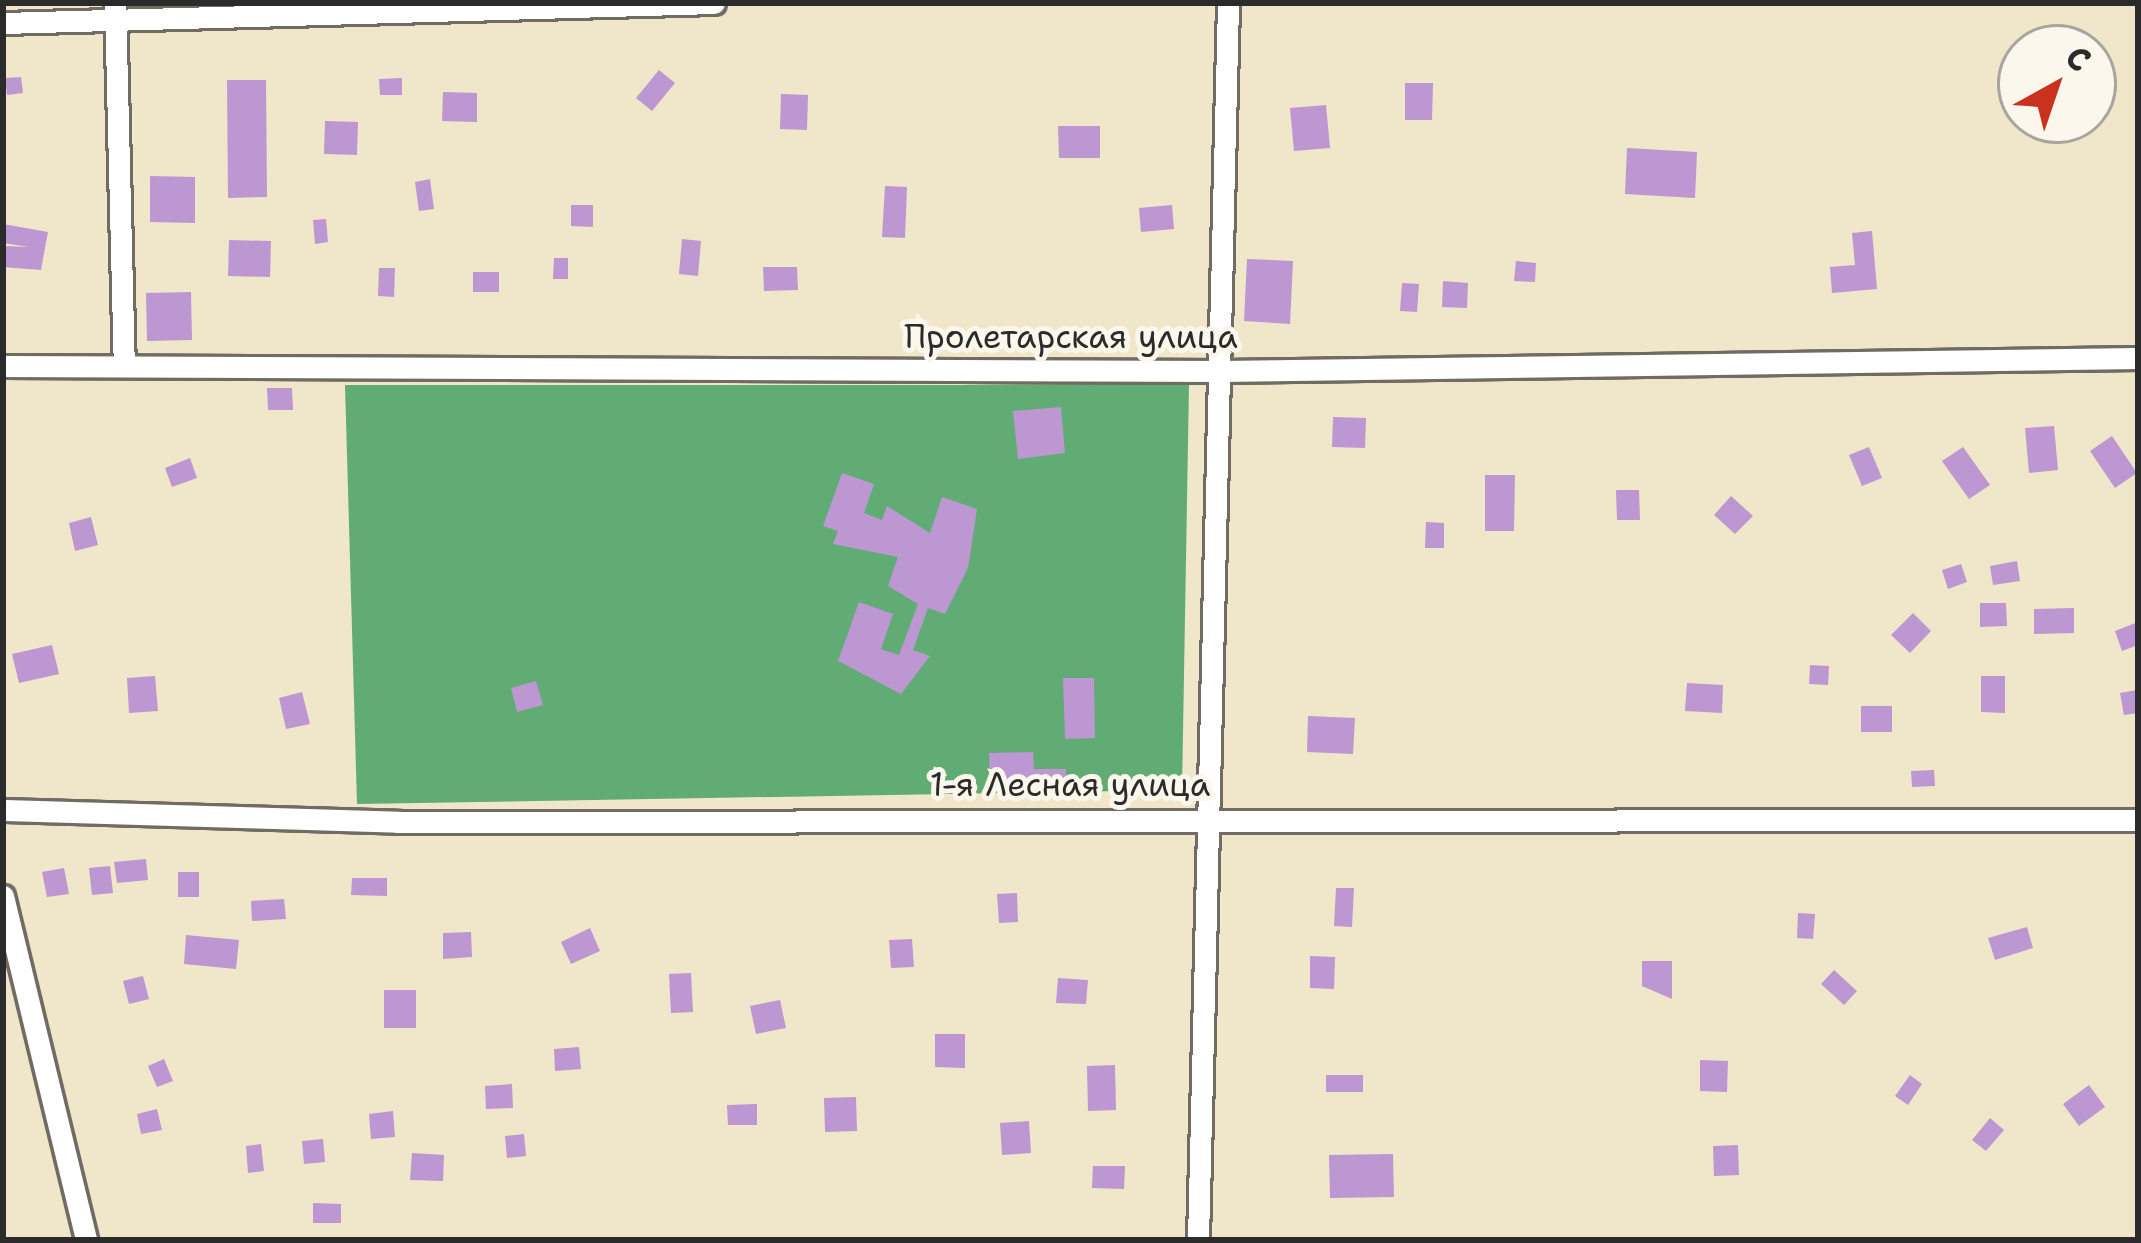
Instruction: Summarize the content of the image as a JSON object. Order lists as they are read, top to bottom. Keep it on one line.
{"streets":{"street":["Пролетарская улица","1-я Лесная улица"]},"north":"top right"}
